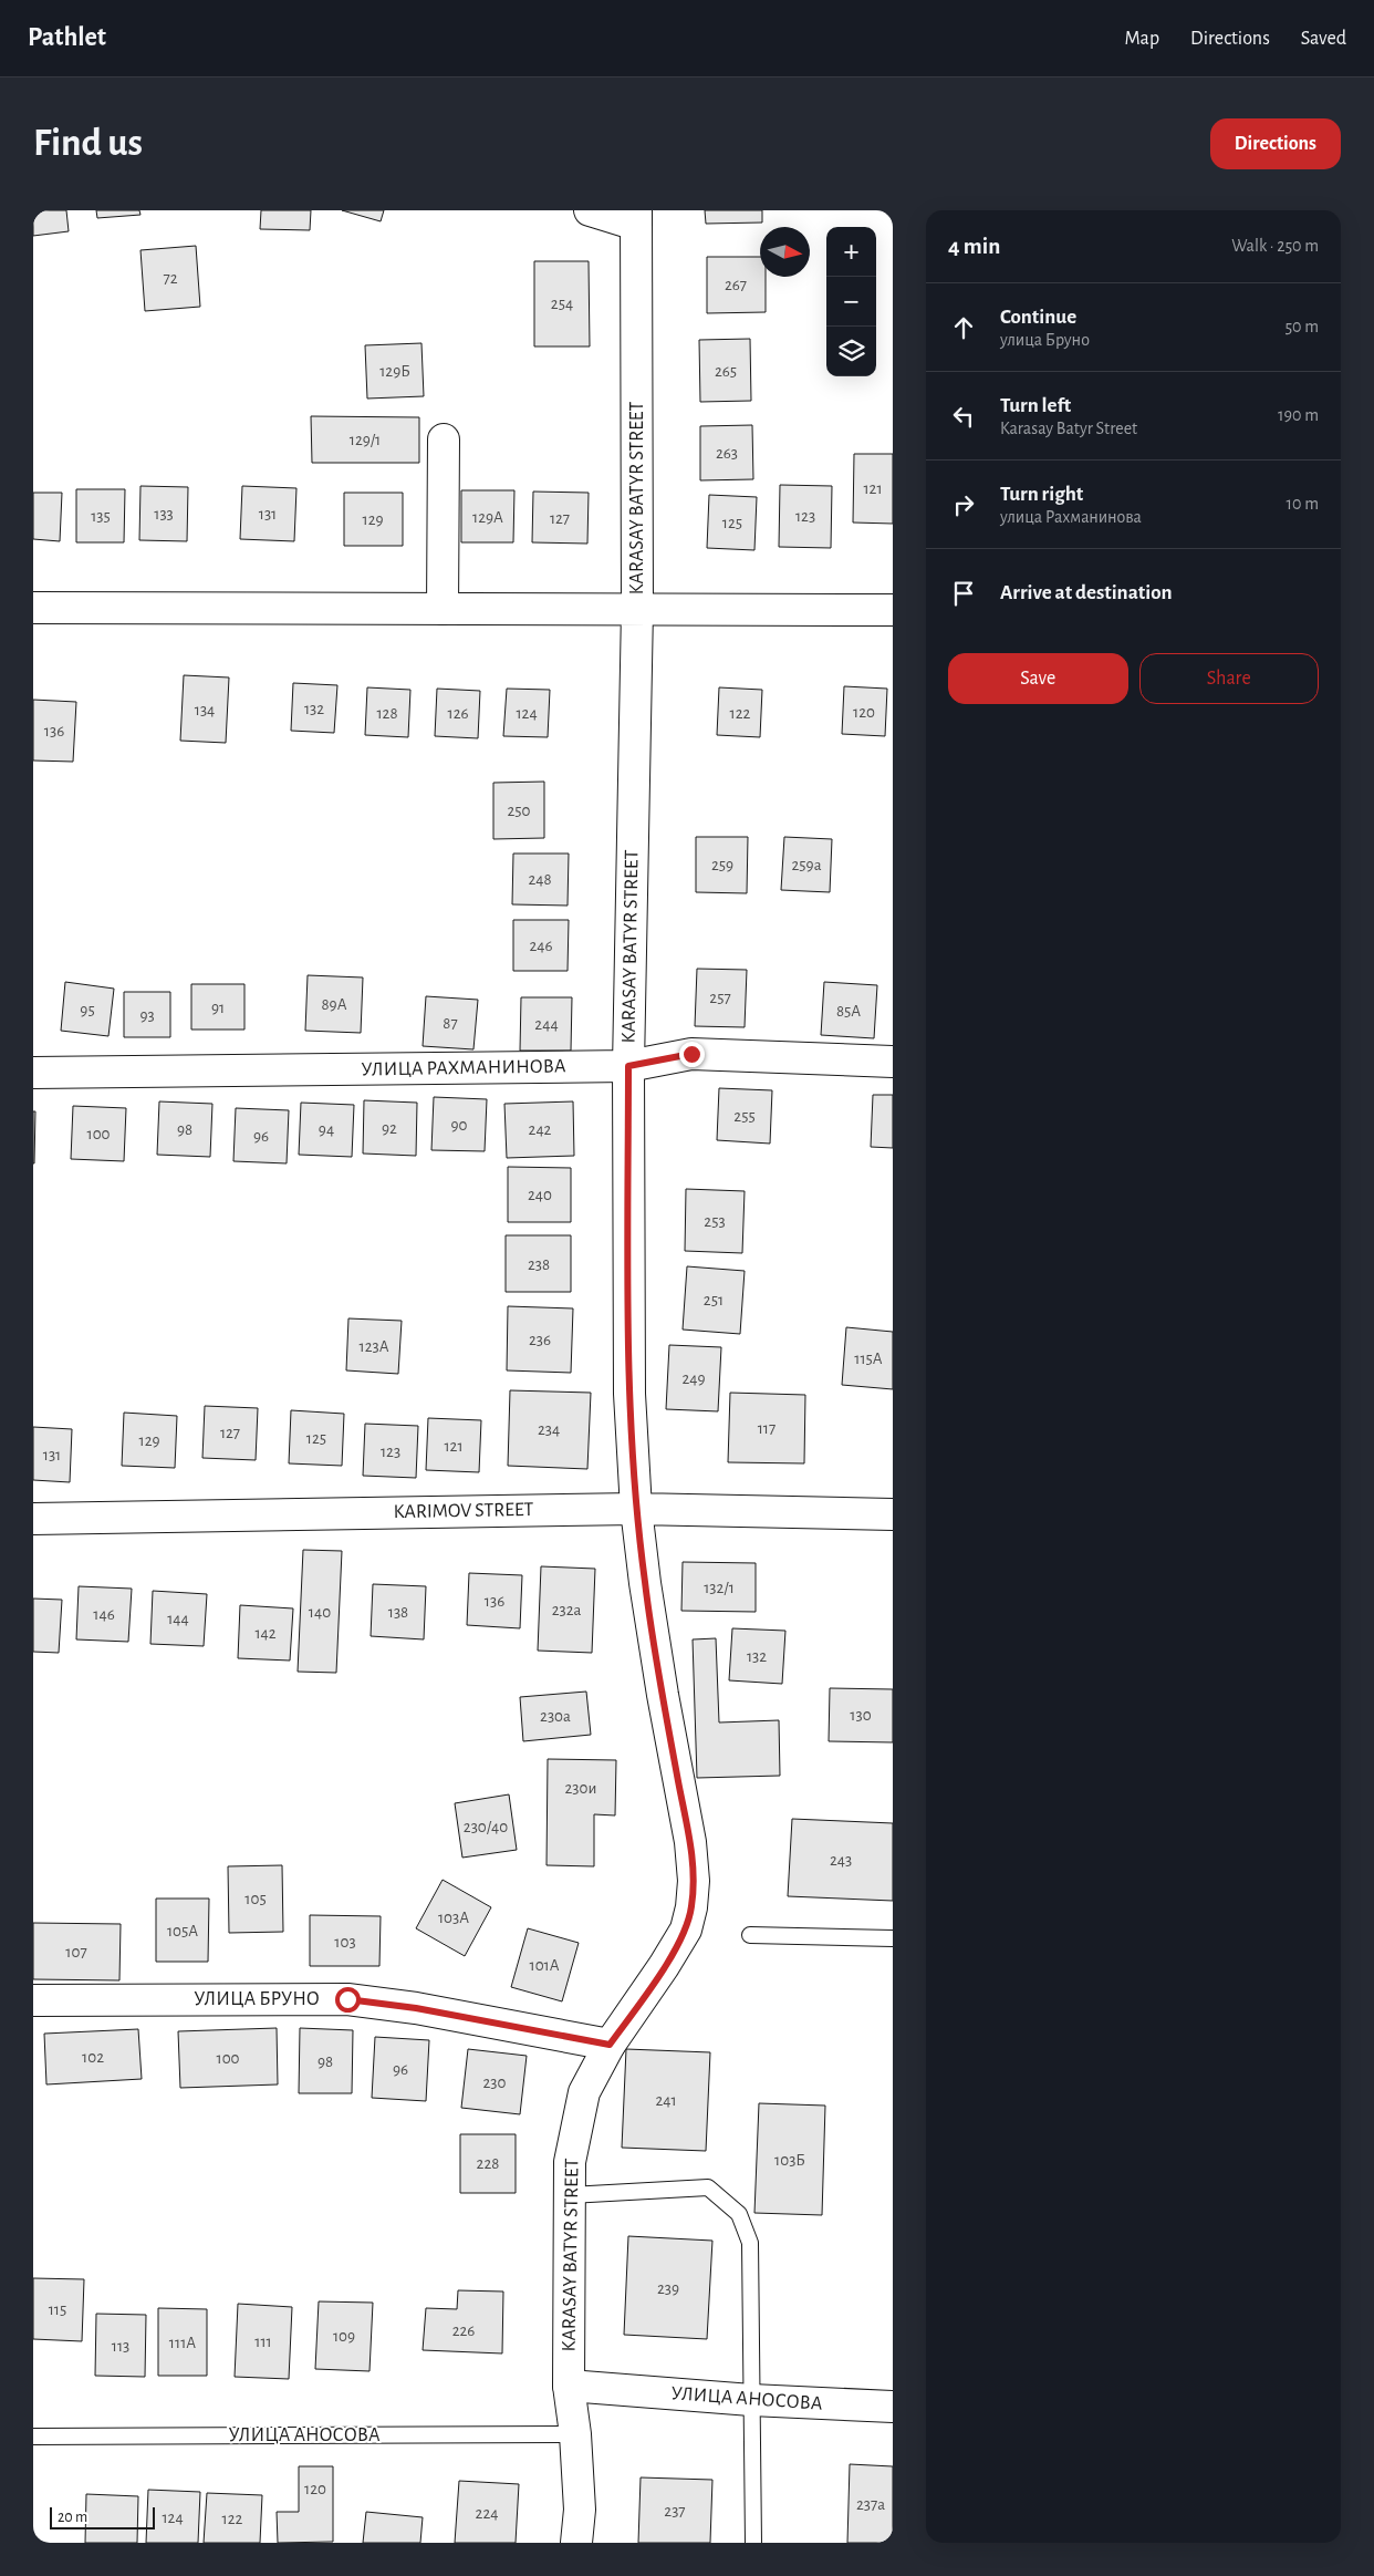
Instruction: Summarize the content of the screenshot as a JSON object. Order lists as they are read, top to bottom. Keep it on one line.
{"streets":{"street":["KARASAY BATYR STREET","УЛИЦА РАХМАНИНОВА","KARIMOV STREET","УЛИЦА БРУНО","УЛИЦА АНОСОВА"]},"crossings":[["KARASAY BATYR STREET","УЛИЦА РАХМАНИНОВА"],["KARASAY BATYR STREET","KARIMOV STREET"],["KARASAY BATYR STREET","УЛИЦА БРУНО"],["KARASAY BATYR STREET","УЛИЦА АНОСОВА"]],"house_numbers":["72","267","254","129Б","265","129/1","263","121","133","131","135","123","129А","127","129","125","132","134","120","128","126","124","122","136","250","259","259а","248","246","257","89А","91","95","85А","93","87","244","255","90","92","98","94","242","100","96","240","253","238","251","236","123А","115А","249","117","234","127","125","129","121","123","131","132/1","136","232а","140","138","146","144","142","132","130","230а","230и","230/40","243","105","103А","105А","103","107","101А","102","100","98","96","230","241","103Б","228","239","115","226","109","111","111А","113","120","237а","237","224","124","122"],"scale_bar":"20 m","north":"right","page":{"header":"Pathlet","nav":["Map","Directions","Saved"],"buttons":["Directions",["Save","Share"]],"title":"Find us","heading":["4 min","Walk · 250 m"],"map_buttons":["+","−"],"list":[["Continue","улица Бруно","50 m"],["Turn left","Karasay Batyr Street","190 m"],["Turn right","улица Рахманинова","10 m"],"Arrive at destination"],"scale":"20 m"}}
